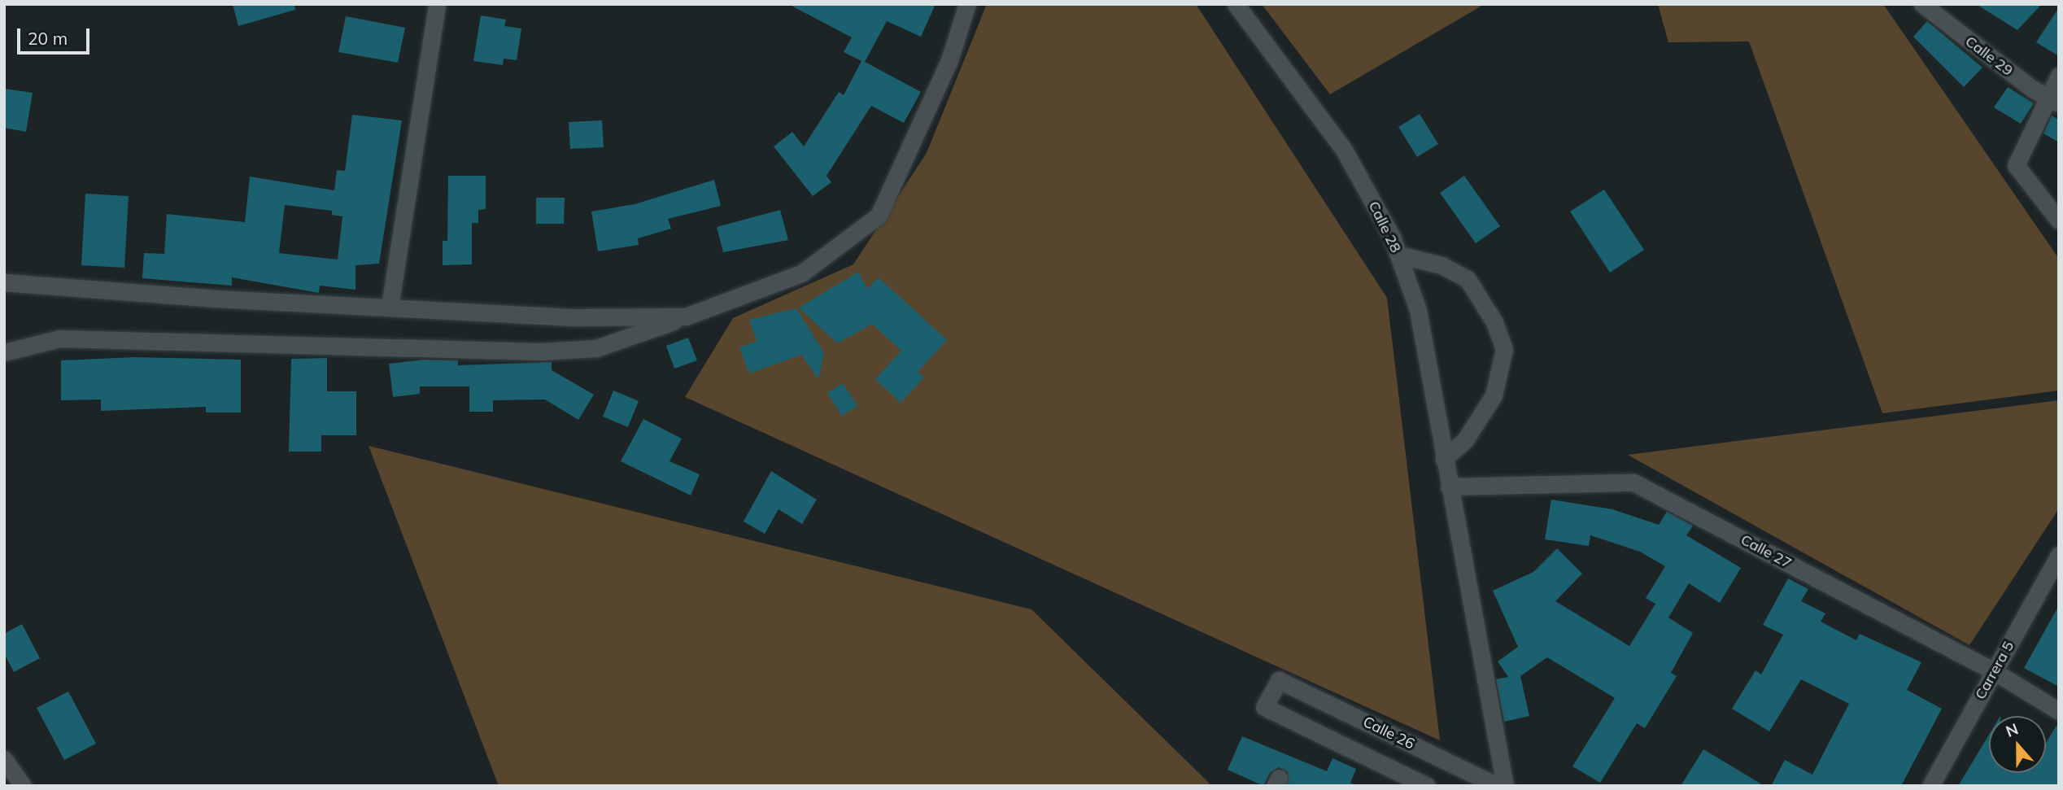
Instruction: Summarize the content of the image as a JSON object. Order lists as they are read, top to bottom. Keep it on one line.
{"streets":{"street":["Calle 29","Calle 28","Calle 27","Carrera 5","Calle 26"]},"crossings":[["Calle 28","Calle 27"],["Calle 27","Carrera 5"]],"scale_bar":"20 m","north":"top"}
